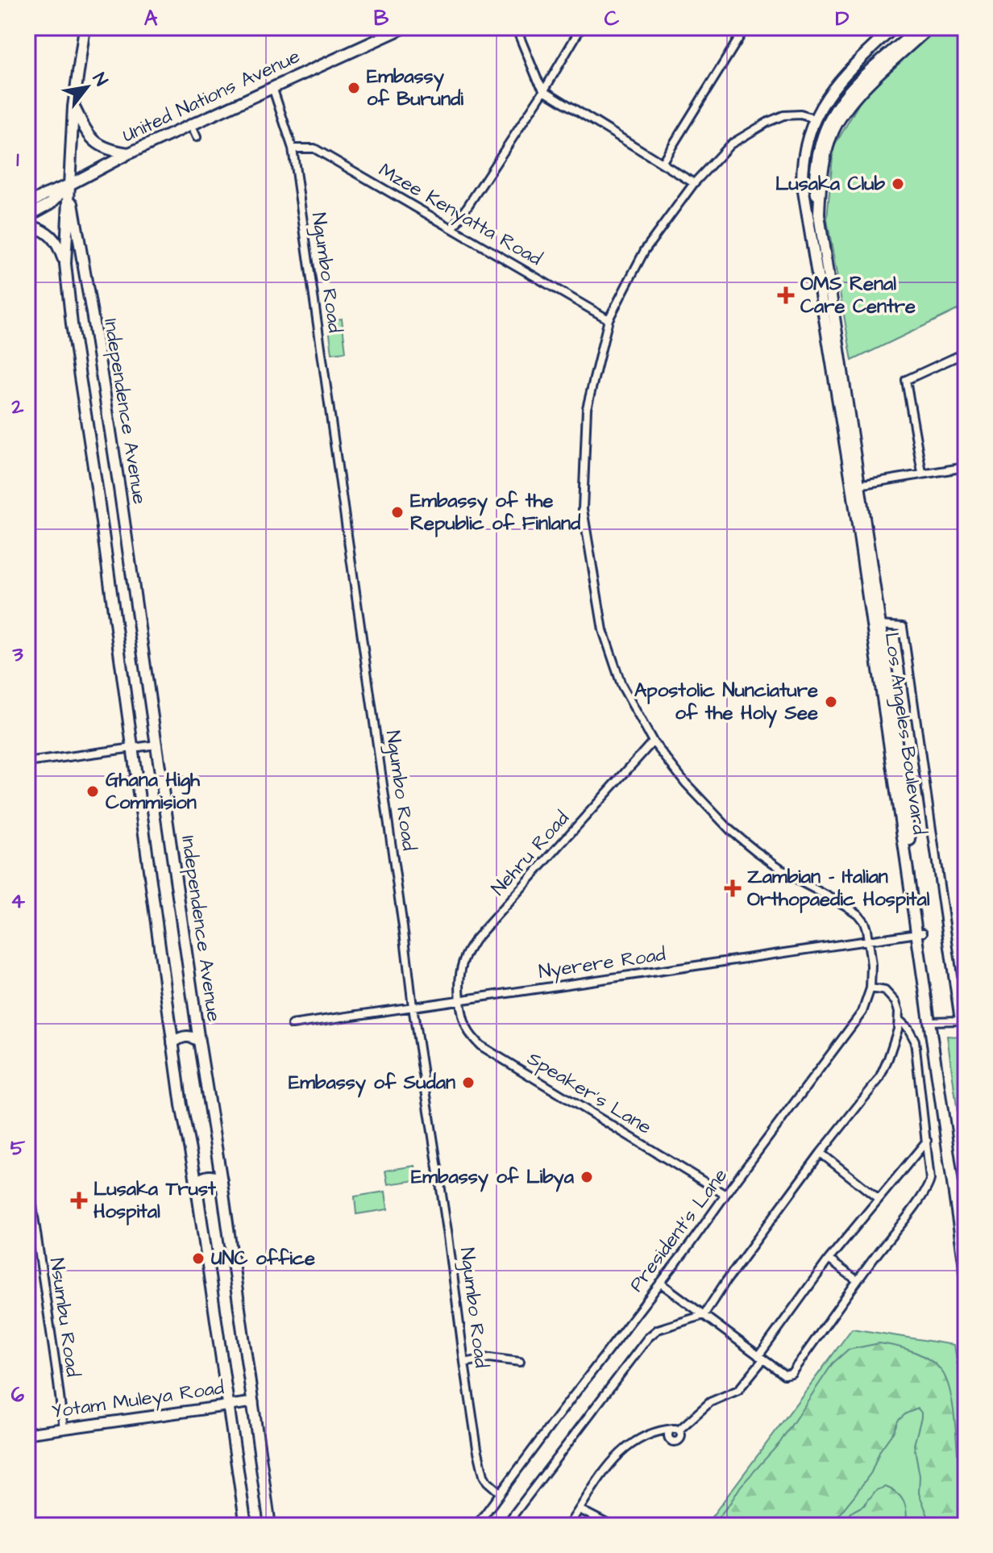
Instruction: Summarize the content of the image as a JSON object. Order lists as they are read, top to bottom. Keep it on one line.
{"streets":{"main road":["United Nations Avenue","Independence Avenue","Los Angeles Boulevard"],"street":["Mzee Kenyatta Road","Ngumbo Road","Nehru Road","Nyerere Road","Speaker's Lane","President's Lane","Nsumbu Road","Yotam Muleya Road"]},"crossings":[["United Nations Avenue","Ngumbo Road"],["United Nations Avenue","Independence Avenue"],["Mzee Kenyatta Road","Ngumbo Road"],["Mzee Kenyatta Road","President's Lane"],["Ngumbo Road","Nyerere Road"],["Ngumbo Road","President's Lane"],["Independence Avenue","Yotam Muleya Road"],["Los Angeles Boulevard","Nyerere Road"],["Los Angeles Boulevard","President's Lane"],["Nehru Road","Nyerere Road"],["Nehru Road","Speaker's Lane"],["Nehru Road","President's Lane"],["Nyerere Road","Speaker's Lane"],["Nyerere Road","President's Lane"],["Speaker's Lane","President's Lane"],["Nsumbu Road","Yotam Muleya Road"]],"places":{"other":["Embassy of Burundi","Lusaka Club","Embassy of the Republic of Finland","Apostolic Nunciature of the Holy See","Ghana High Commision","Embassy of Sudan","Embassy of Libya","UNC office"],"health":["OMS Renal Care Centre","Zambian - Italian Orthopaedic Hospital","Lusaka Trust Hospital"]},"north":"top right","grid":{"columns":["A","B","C","D"],"rows":["1","2","3","4","5","6"]}}
